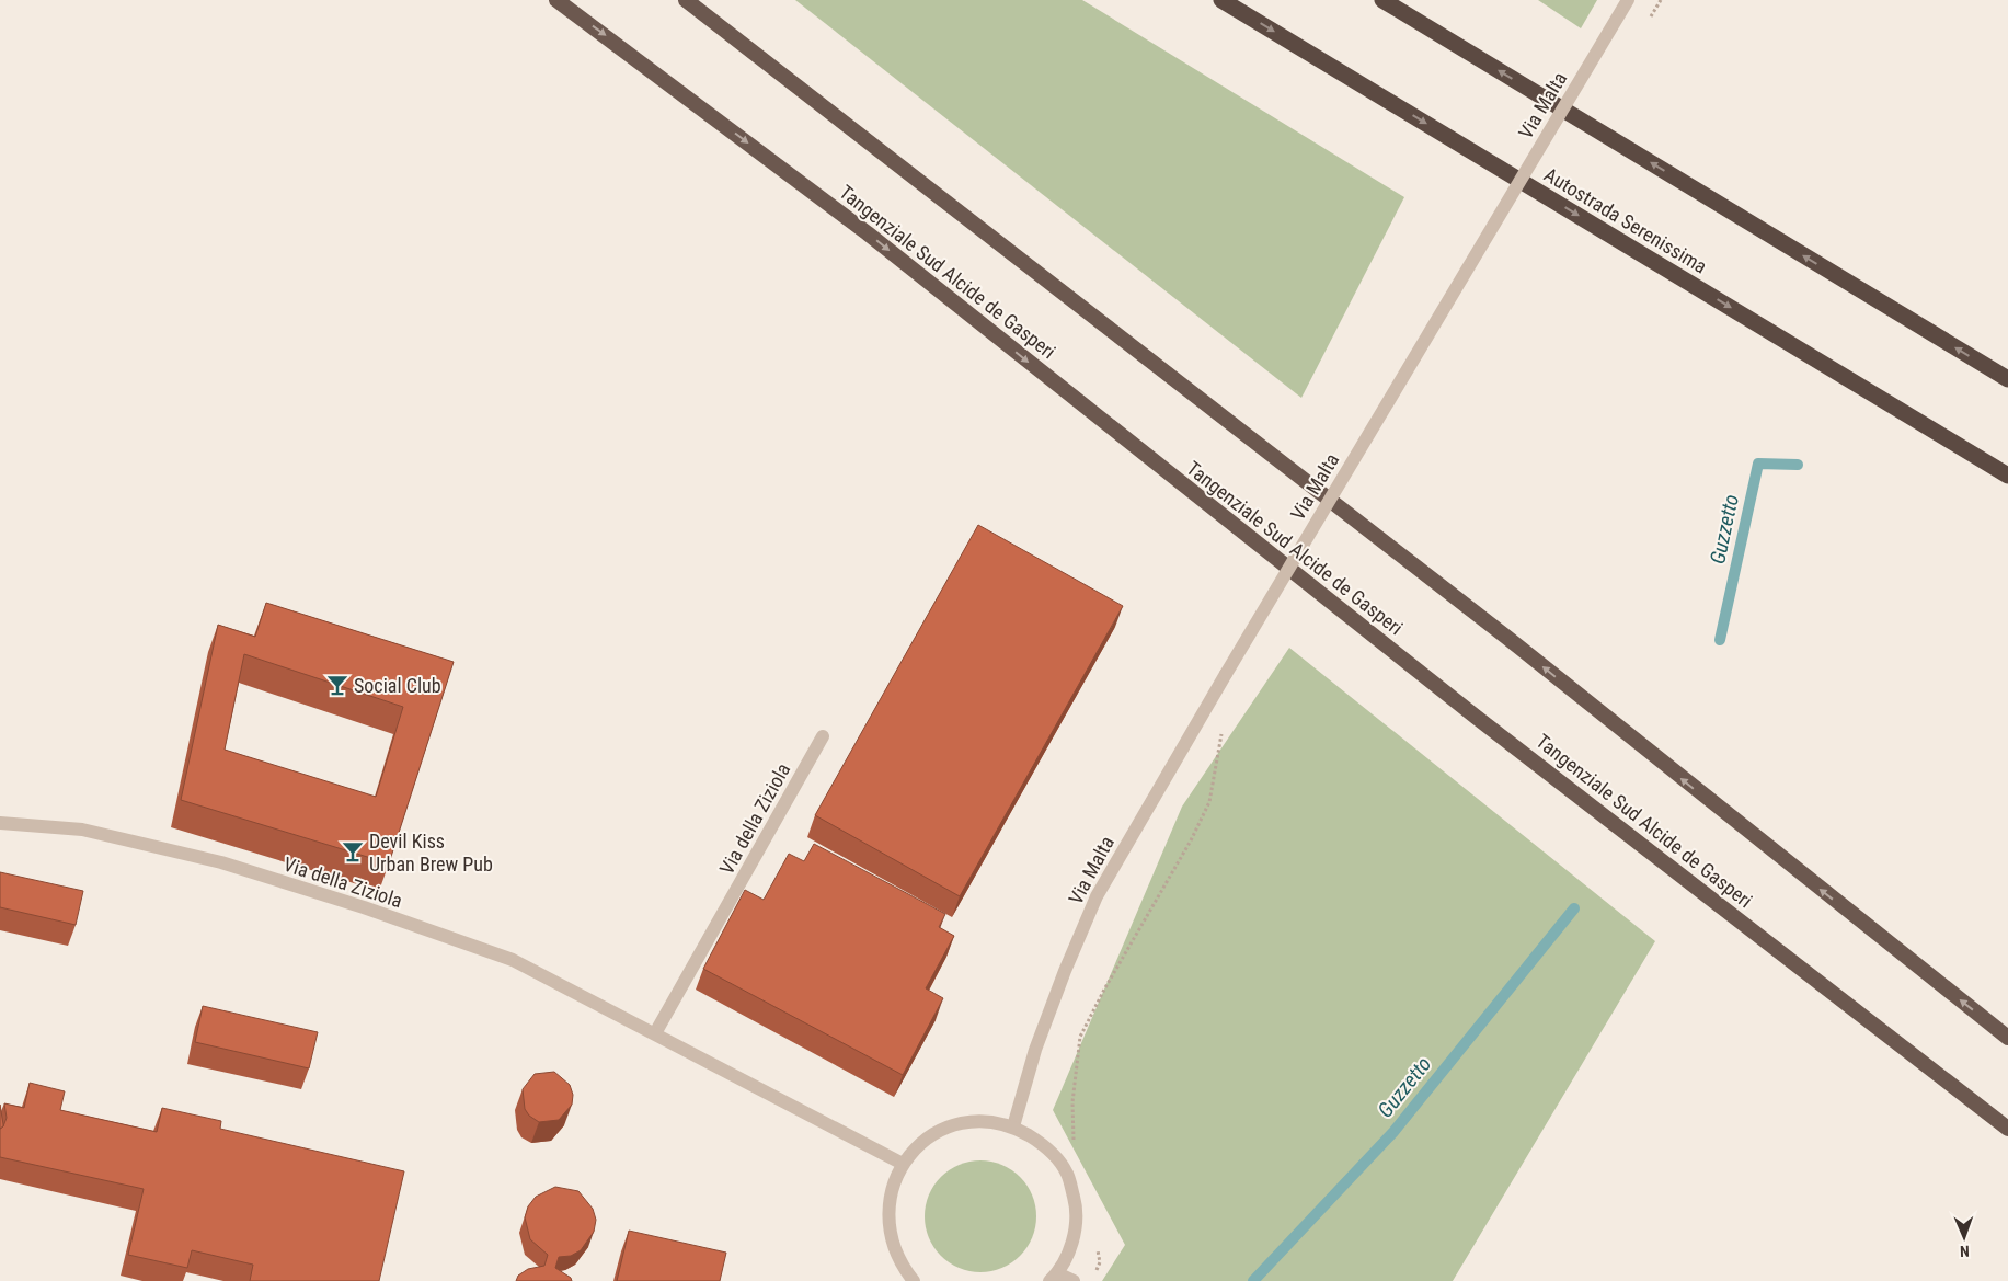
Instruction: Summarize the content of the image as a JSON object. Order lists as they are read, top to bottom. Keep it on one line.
{"streets":{"highway":["Autostrada Serenissima","Tangenziale Sud Alcide de Gasperi"],"street":["Via Malta","Via della Ziziola"]},"water":["Guzzetto"],"places":{"bar":["Social Club","Devil Kiss Urban Brew Pub"]},"north":"bottom"}
